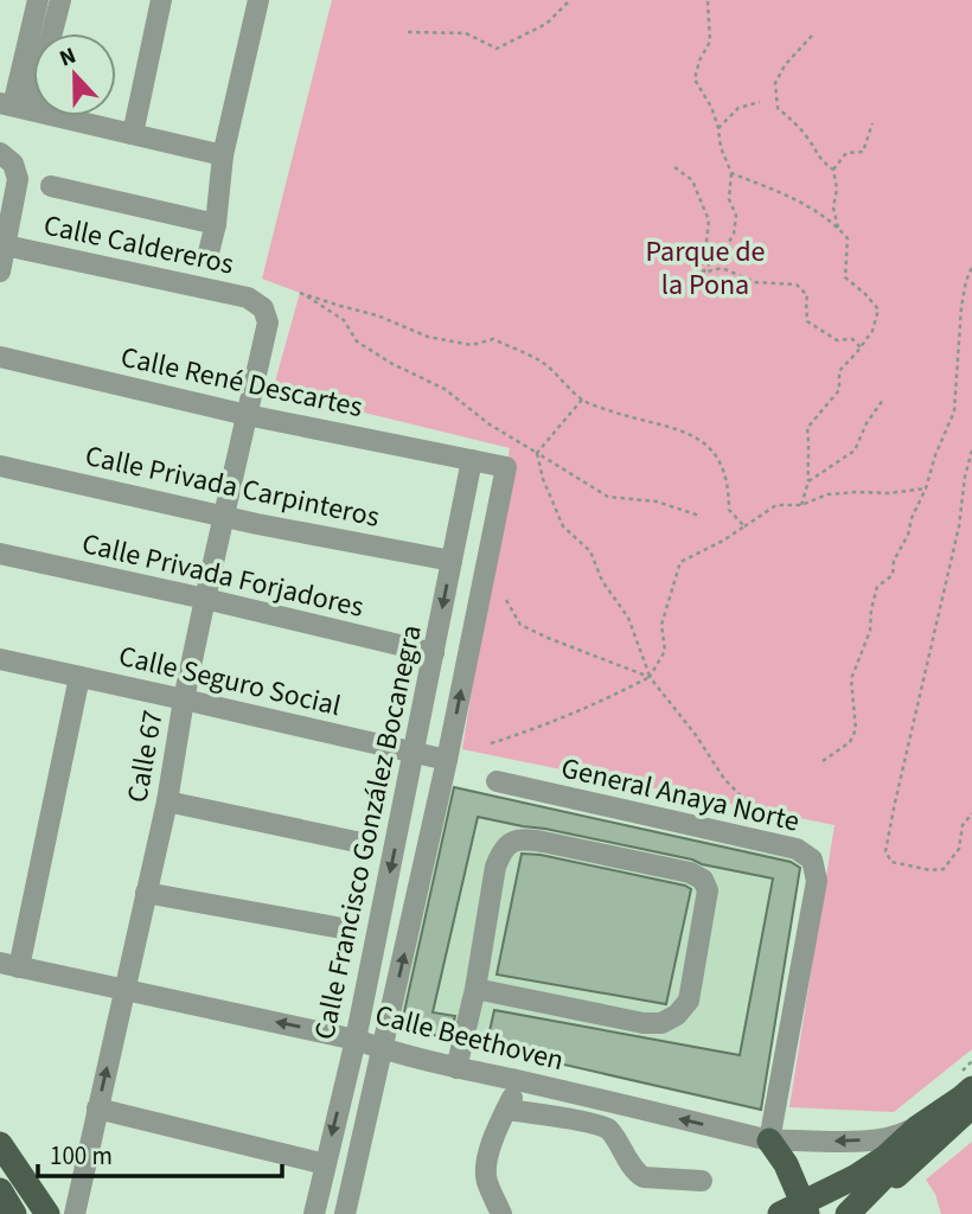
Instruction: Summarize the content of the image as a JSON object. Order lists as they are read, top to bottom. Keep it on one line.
{"streets":{"street":["Calle Caldereros","Calle René Descartes","Calle Privada Carpinteros","Calle Privada Forjadores","Calle Seguro Social","Calle 67","General Anaya Norte","Calle Francisco González Bocanegra","Calle Beethoven"]},"crossings":[["Calle Caldereros","Calle 67"],["Calle René Descartes","Calle 67"],["Calle René Descartes","Calle Francisco González Bocanegra"],["Calle Privada Carpinteros","Calle 67"],["Calle Privada Carpinteros","Calle Francisco González Bocanegra"],["Calle Privada Forjadores","Calle 67"],["Calle Privada Forjadores","Calle Francisco González Bocanegra"],["Calle Seguro Social","Calle 67"],["Calle Seguro Social","Calle Francisco González Bocanegra"],["Calle 67","Calle Beethoven"],["General Anaya Norte","Calle Beethoven"],["Calle Francisco González Bocanegra","Calle Beethoven"]],"parks":["Parque de la Pona"],"scale_bar":"100 m","north":"top"}
